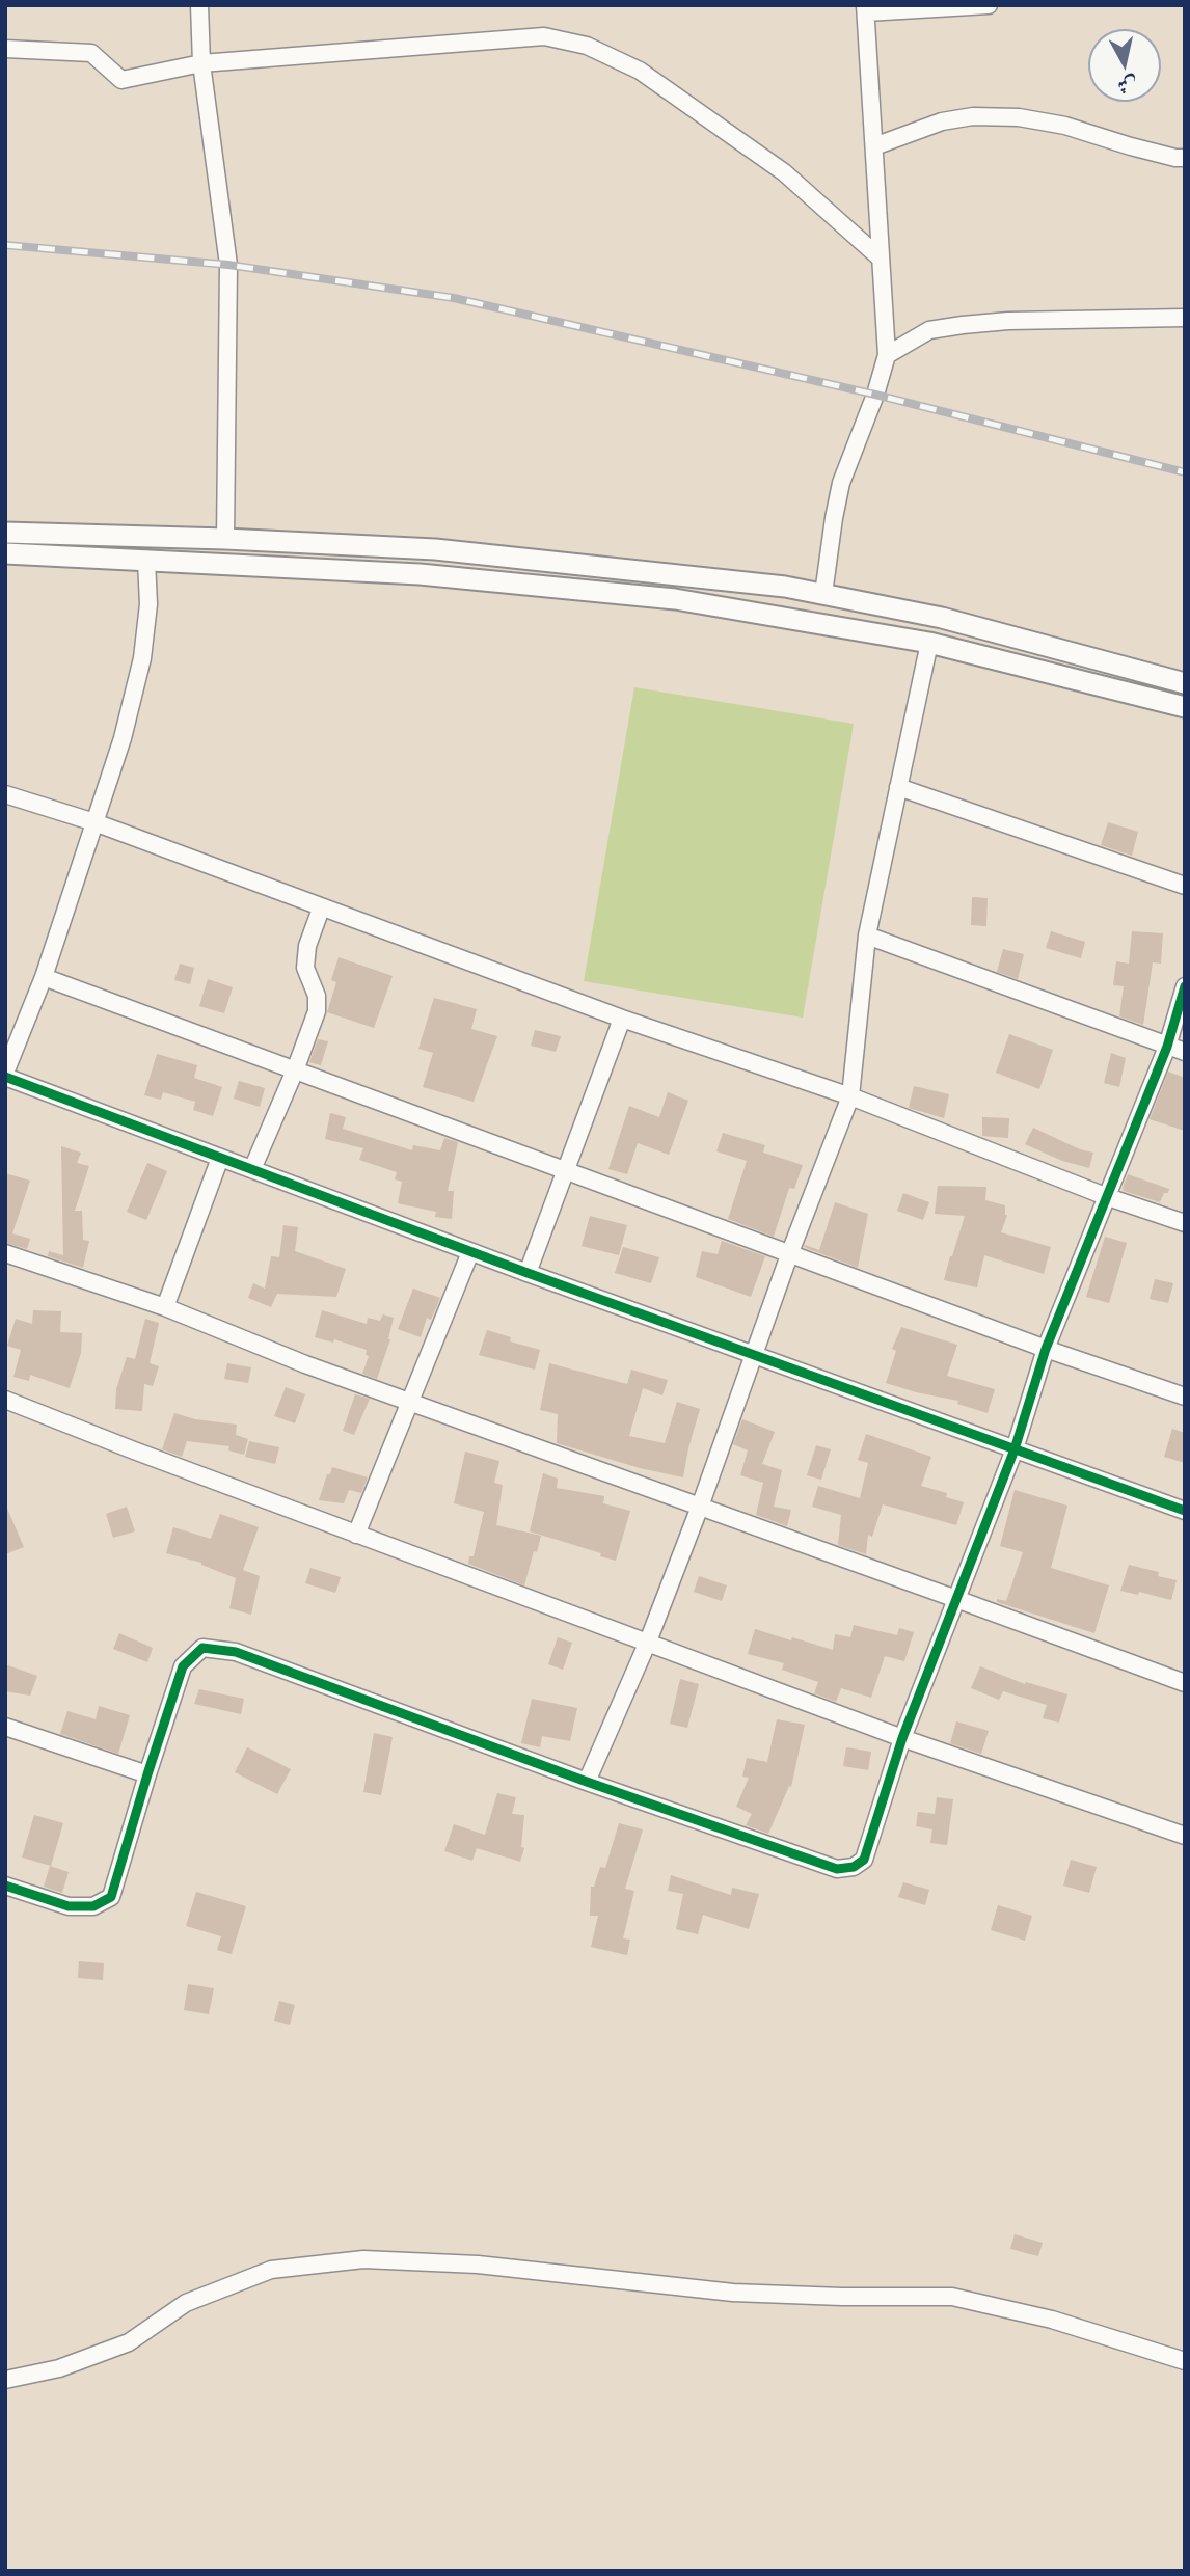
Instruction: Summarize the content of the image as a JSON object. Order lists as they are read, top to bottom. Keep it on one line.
{"north":"bottom"}
